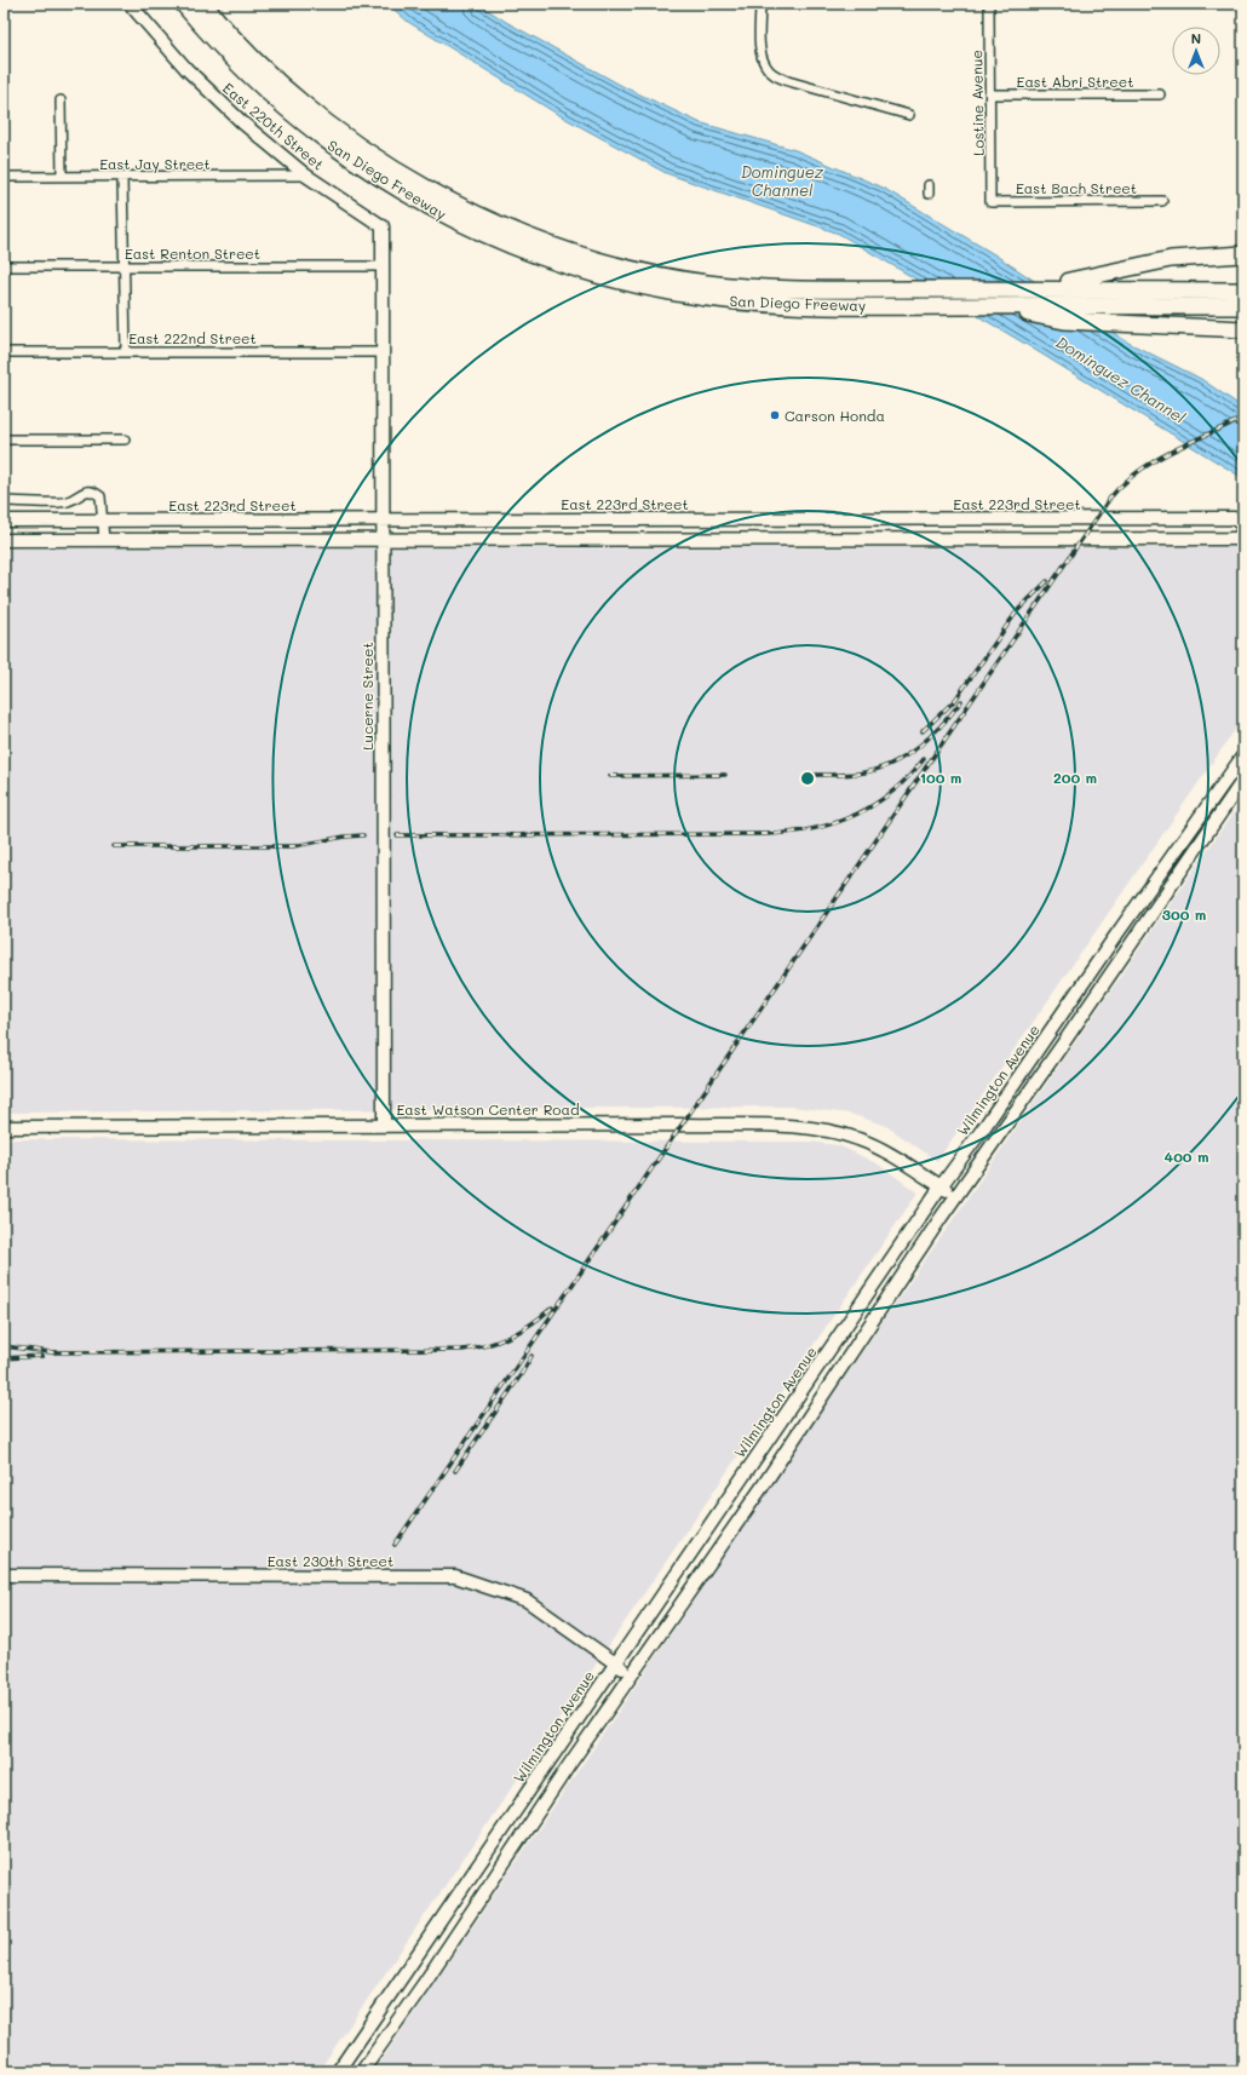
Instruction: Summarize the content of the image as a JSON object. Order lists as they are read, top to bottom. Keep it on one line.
{"streets":{"highway":["San Diego Freeway"],"main road":["East 220th Street","East 223rd Street","Lucerne Street","Wilmington Avenue","East Watson Center Road","East 230th Street"],"street":["East Abri Street","Lostine Avenue","East Jay Street","East Bach Street","East Renton Street","East 222nd Street"]},"crossings":[["East Abri Street","Lostine Avenue"],["Lostine Avenue","East Bach Street"],["East 220th Street","East Jay Street"],["East 220th Street","East Renton Street"],["East 220th Street","Lucerne Street"],["East Renton Street","Lucerne Street"],["East 222nd Street","Lucerne Street"],["East 223rd Street","Lucerne Street"],["Lucerne Street","East Watson Center Road"],["Wilmington Avenue","East Watson Center Road"],["Wilmington Avenue","East 230th Street"]],"water":["Dominguez Channel"],"places":["Carson Honda"],"north":"top","rings":["100 m","200 m","300 m","400 m"]}
